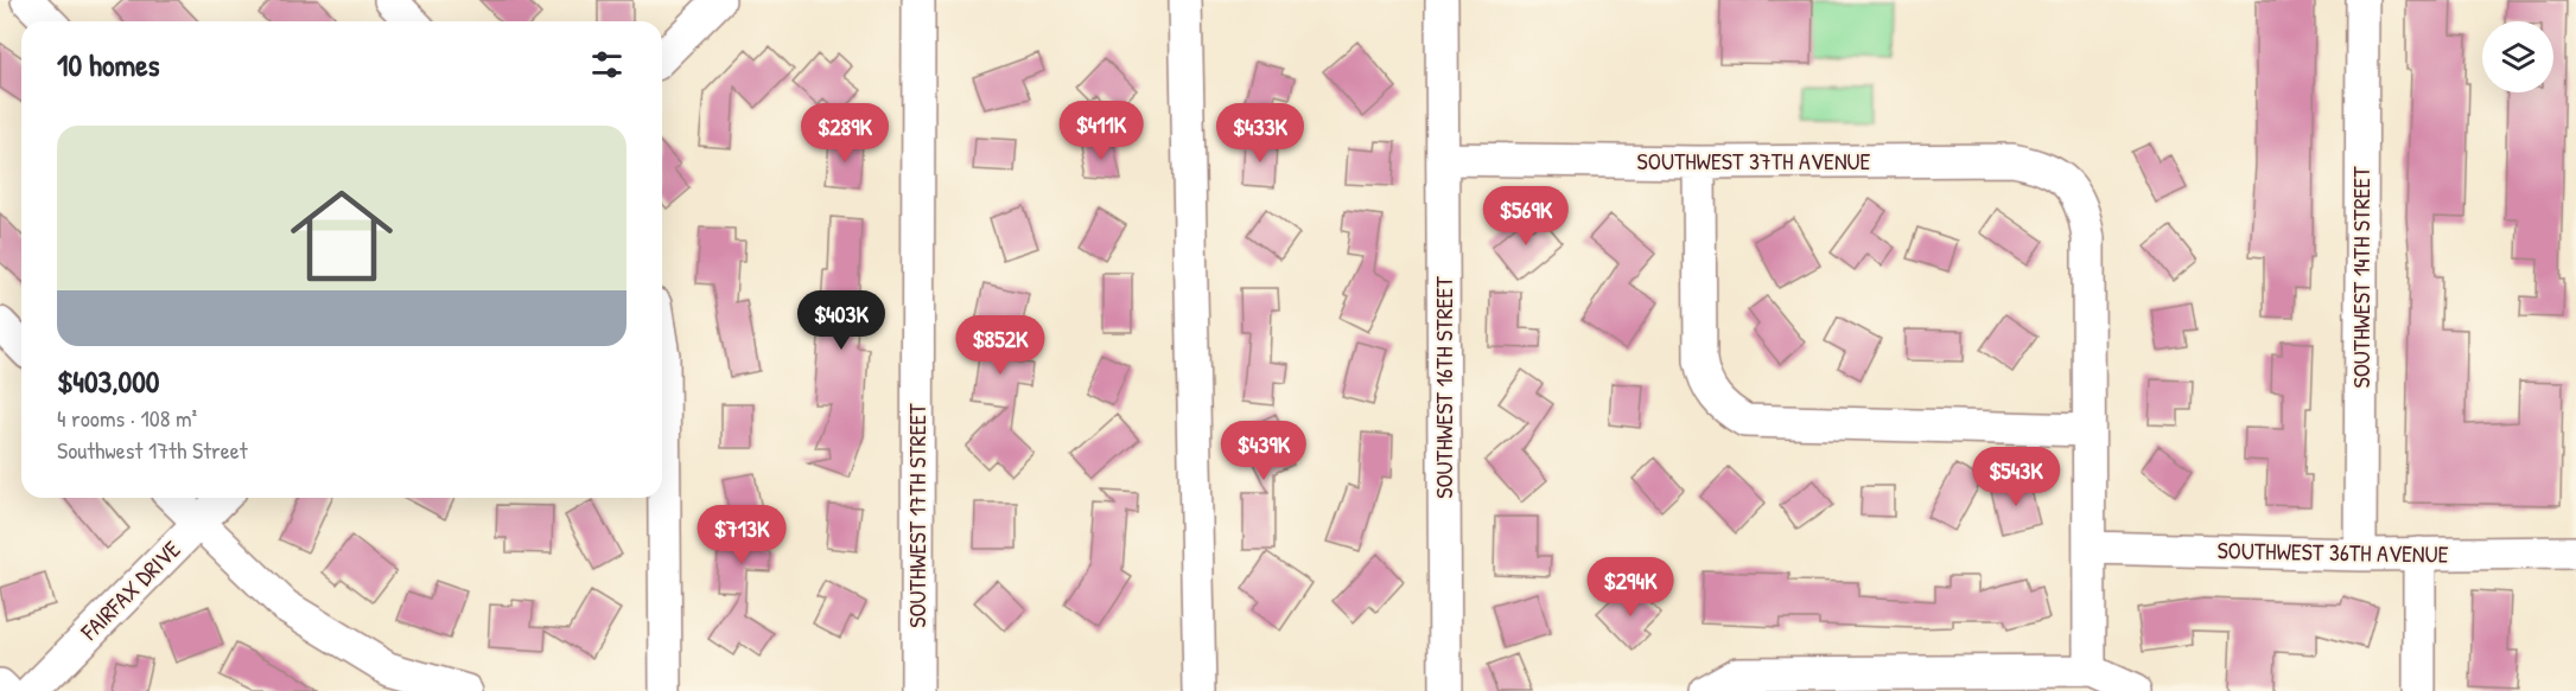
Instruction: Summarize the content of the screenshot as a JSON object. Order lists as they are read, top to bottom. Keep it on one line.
{"streets":{"street":["SOUTHWEST 37TH AVENUE","SOUTHWEST 14TH STREET","SOUTHWEST 16TH STREET","SOUTHWEST 17TH STREET","SOUTHWEST 36TH AVENUE","FAIRFAX DRIVE"]},"crossings":[["SOUTHWEST 37TH AVENUE","SOUTHWEST 16TH STREET"],["SOUTHWEST 14TH STREET","SOUTHWEST 36TH AVENUE"]],"page":{"heading":"10 homes","price":["$411K","$289K","$433K","$569K","$403K","$852K","$439K","$543K","$713K","$294K"],"list":[{"name":"$403,000","note":"4 rooms · 108 m² · Southwest 17th Street"}]}}
